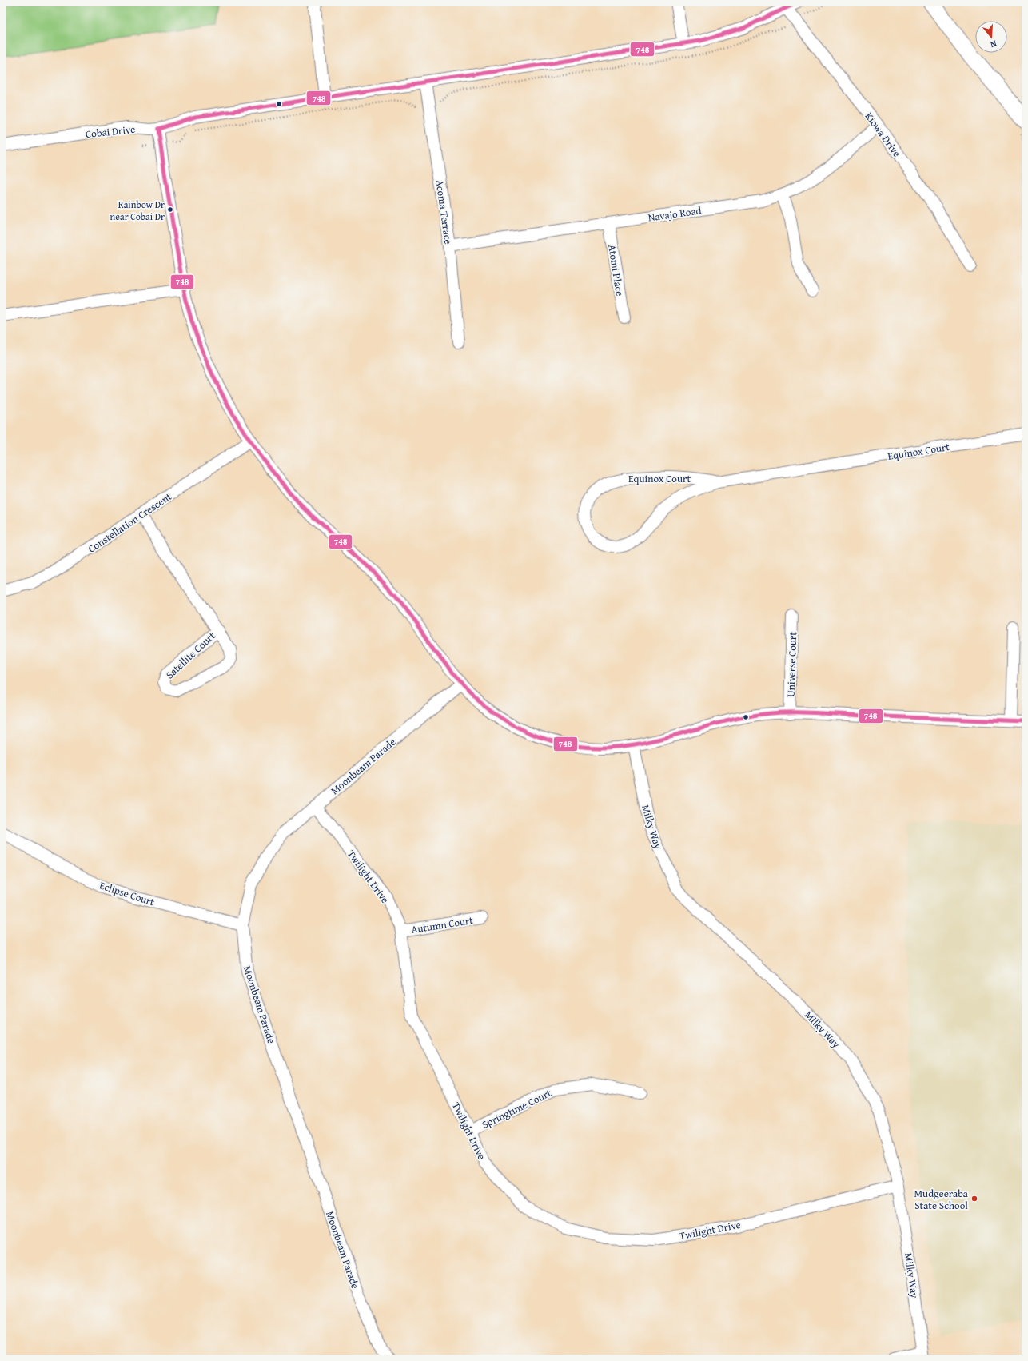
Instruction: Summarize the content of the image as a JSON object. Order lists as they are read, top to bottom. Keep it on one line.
{"streets":{"street":["Cobai Drive","Kiowa Drive","Acoma Terrace","Navajo Road","Atomi Place","Equinox Court","Constellation Crescent","Satellite Court","Universe Court","Moonbeam Parade","Milky Way","Twilight Drive","Eclipse Court","Autumn Court","Springtime Court"]},"crossings":[["Cobai Drive","Kiowa Drive"],["Cobai Drive","Acoma Terrace"],["Kiowa Drive","Navajo Road"],["Acoma Terrace","Navajo Road"],["Navajo Road","Atomi Place"],["Constellation Crescent","Satellite Court"],["Moonbeam Parade","Twilight Drive"],["Moonbeam Parade","Eclipse Court"],["Milky Way","Twilight Drive"],["Twilight Drive","Autumn Court"],["Twilight Drive","Springtime Court"]],"places":["Rainbow Dr near Cobai Dr","Mudgeeraba State School"],"lines":["transit line 748"],"north":"bottom"}
